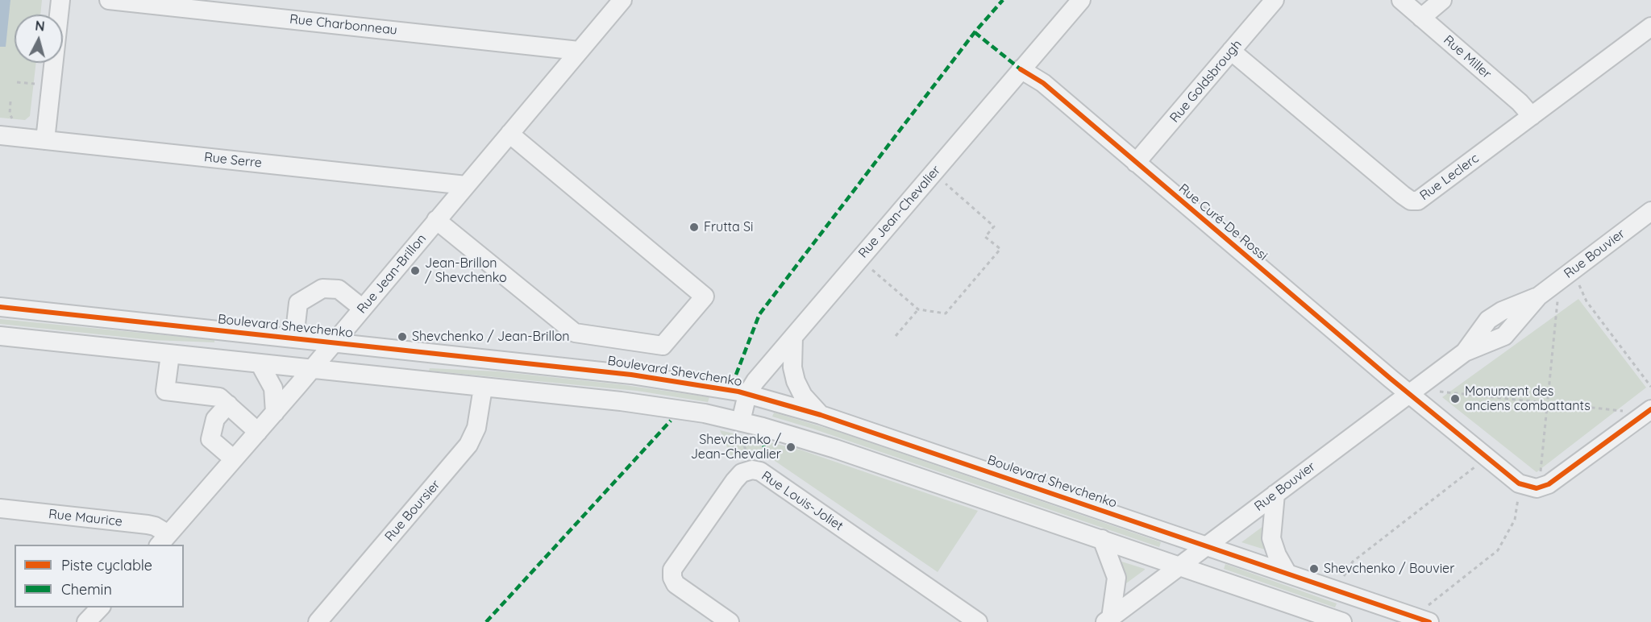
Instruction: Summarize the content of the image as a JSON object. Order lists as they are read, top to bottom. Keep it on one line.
{"streets":{"street":["Rue Charbonneau","Rue Miller","Rue Goldsbrough","Rue Serre","Rue Leclerc","Rue Jean-Chevalier","Rue Curé-De Rossi","Rue Bouvier","Rue Jean-Brillon","Boulevard Shevchenko","Rue Louis-Joliet","Rue Boursier","Rue Maurice"]},"crossings":[["Rue Charbonneau","Rue Jean-Brillon"],["Rue Miller","Rue Leclerc"],["Rue Goldsbrough","Rue Leclerc"],["Rue Goldsbrough","Rue Curé-De Rossi"],["Rue Serre","Rue Jean-Brillon"],["Rue Jean-Chevalier","Rue Curé-De Rossi"],["Rue Jean-Chevalier","Boulevard Shevchenko"],["Rue Curé-De Rossi","Rue Bouvier"],["Rue Bouvier","Boulevard Shevchenko"],["Rue Jean-Brillon","Boulevard Shevchenko"],["Rue Jean-Brillon","Rue Maurice"]],"places":["Frutta Si","Jean-Brillon / Shevchenko","Shevchenko / Jean-Brillon","Monument des anciens combattants","Shevchenko / Jean-Chevalier","Shevchenko / Bouvier"],"legend":["Piste cyclable","Chemin"],"north":"top"}
